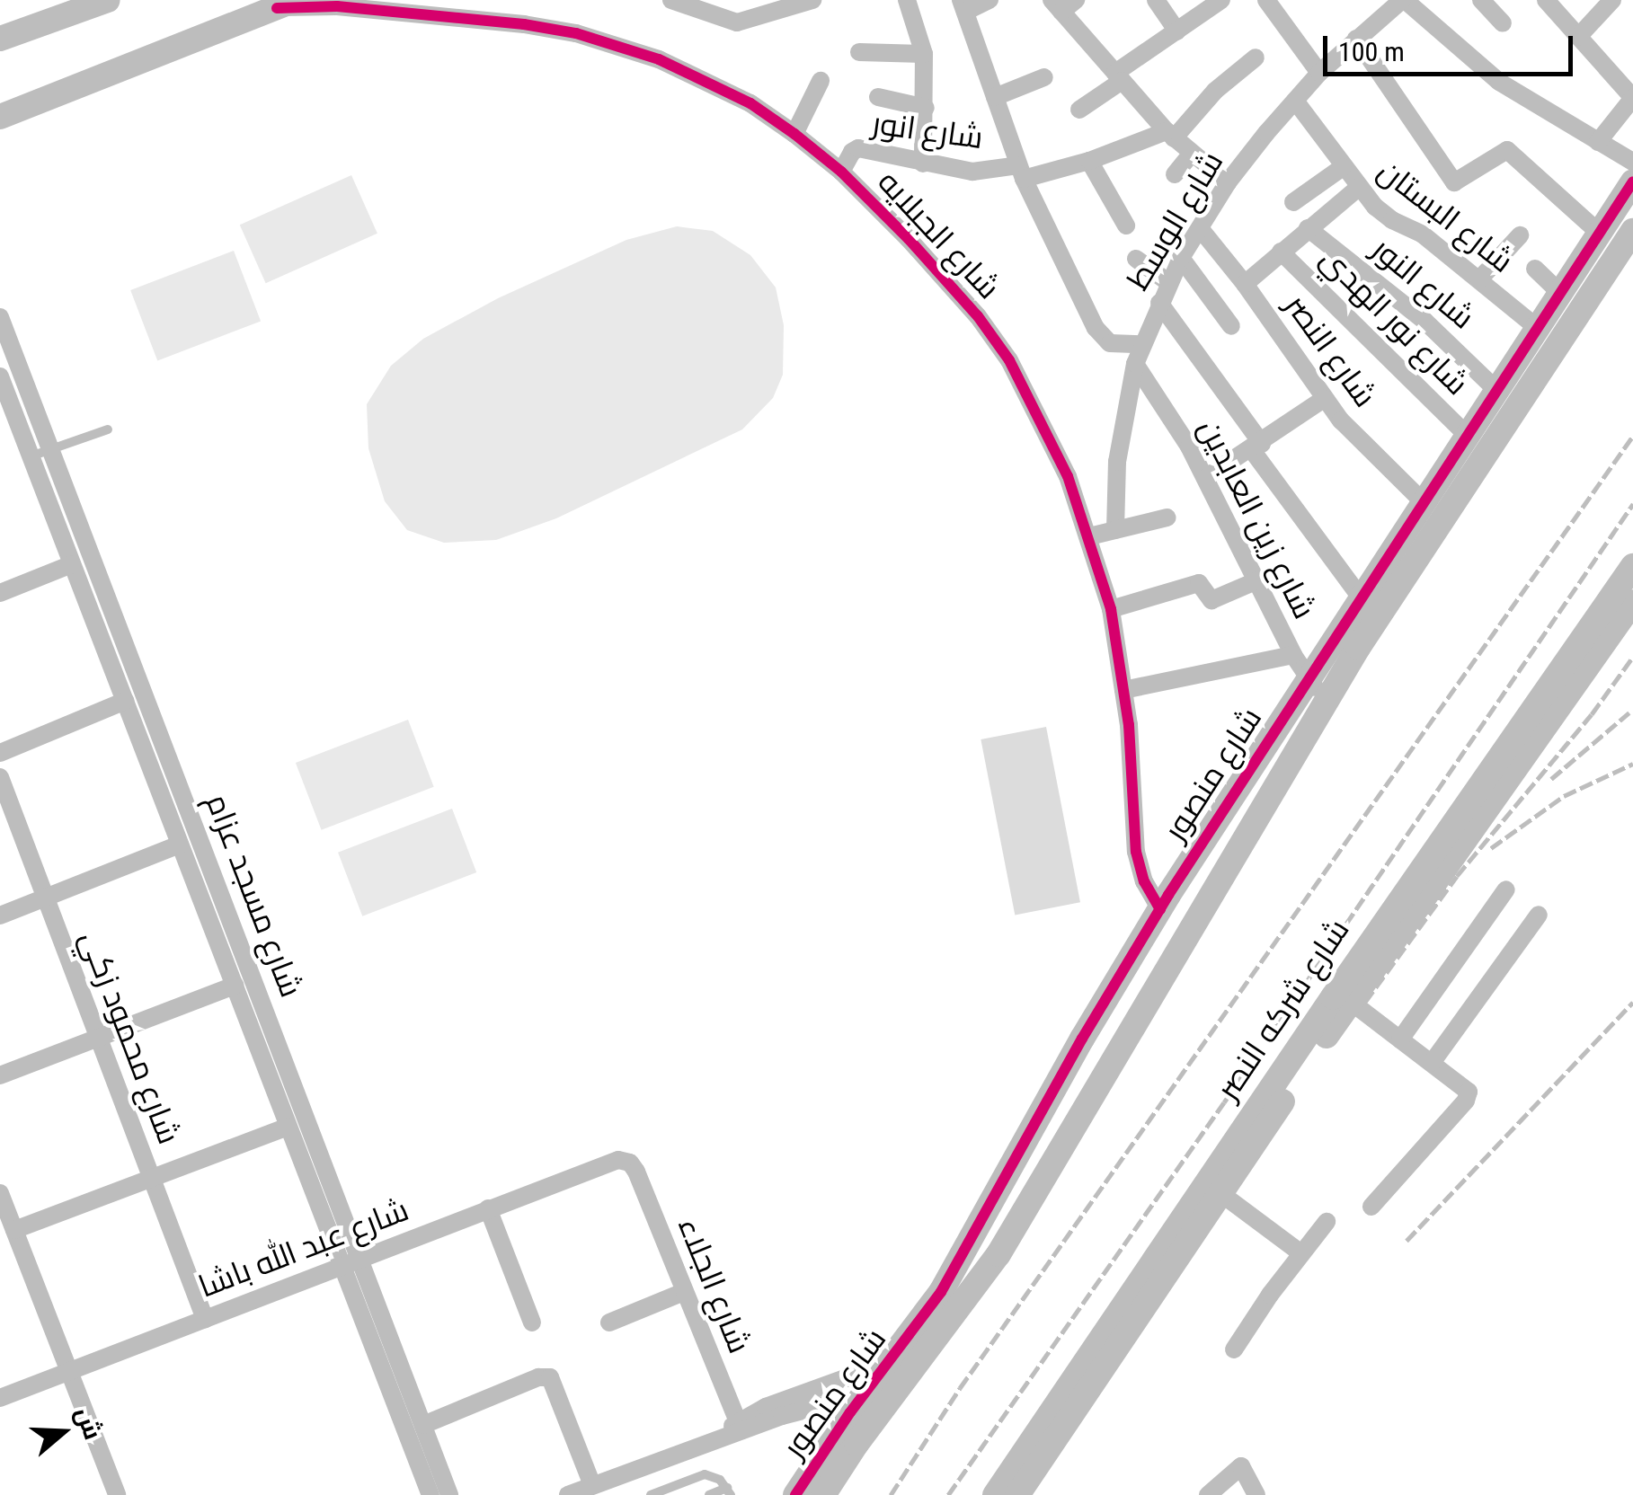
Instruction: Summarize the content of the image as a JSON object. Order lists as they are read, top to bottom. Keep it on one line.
{"streets":{"street":["شارع انور","شارع البستان","شارع الوسط","شارع الجبلايه","شارع النور","شارع نور الهدي","شارع النصر","شارع زين العابدين","شارع منصور","شارع مسجد عزام","شارع شركه النصر","شارع محمود زكي","شارع عبد الله باشا","شارع الجلاء"]},"crossings":[["شارع انور","شارع الجبلايه"],["شارع البستان","شارع الوسط"],["شارع البستان","شارع منصور"],["شارع الوسط","شارع النصر"],["شارع الوسط","شارع زين العابدين"],["شارع الجبلايه","شارع منصور"],["شارع النور","شارع منصور"],["شارع نور الهدي","شارع منصور"],["شارع النصر","شارع منصور"],["شارع زين العابدين","شارع منصور"],["شارع مسجد عزام","شارع عبد الله باشا"],["شارع محمود زكي","شارع عبد الله باشا"],["شارع عبد الله باشا","شارع الجلاء"]],"scale_bar":"100 m","north":"right"}
